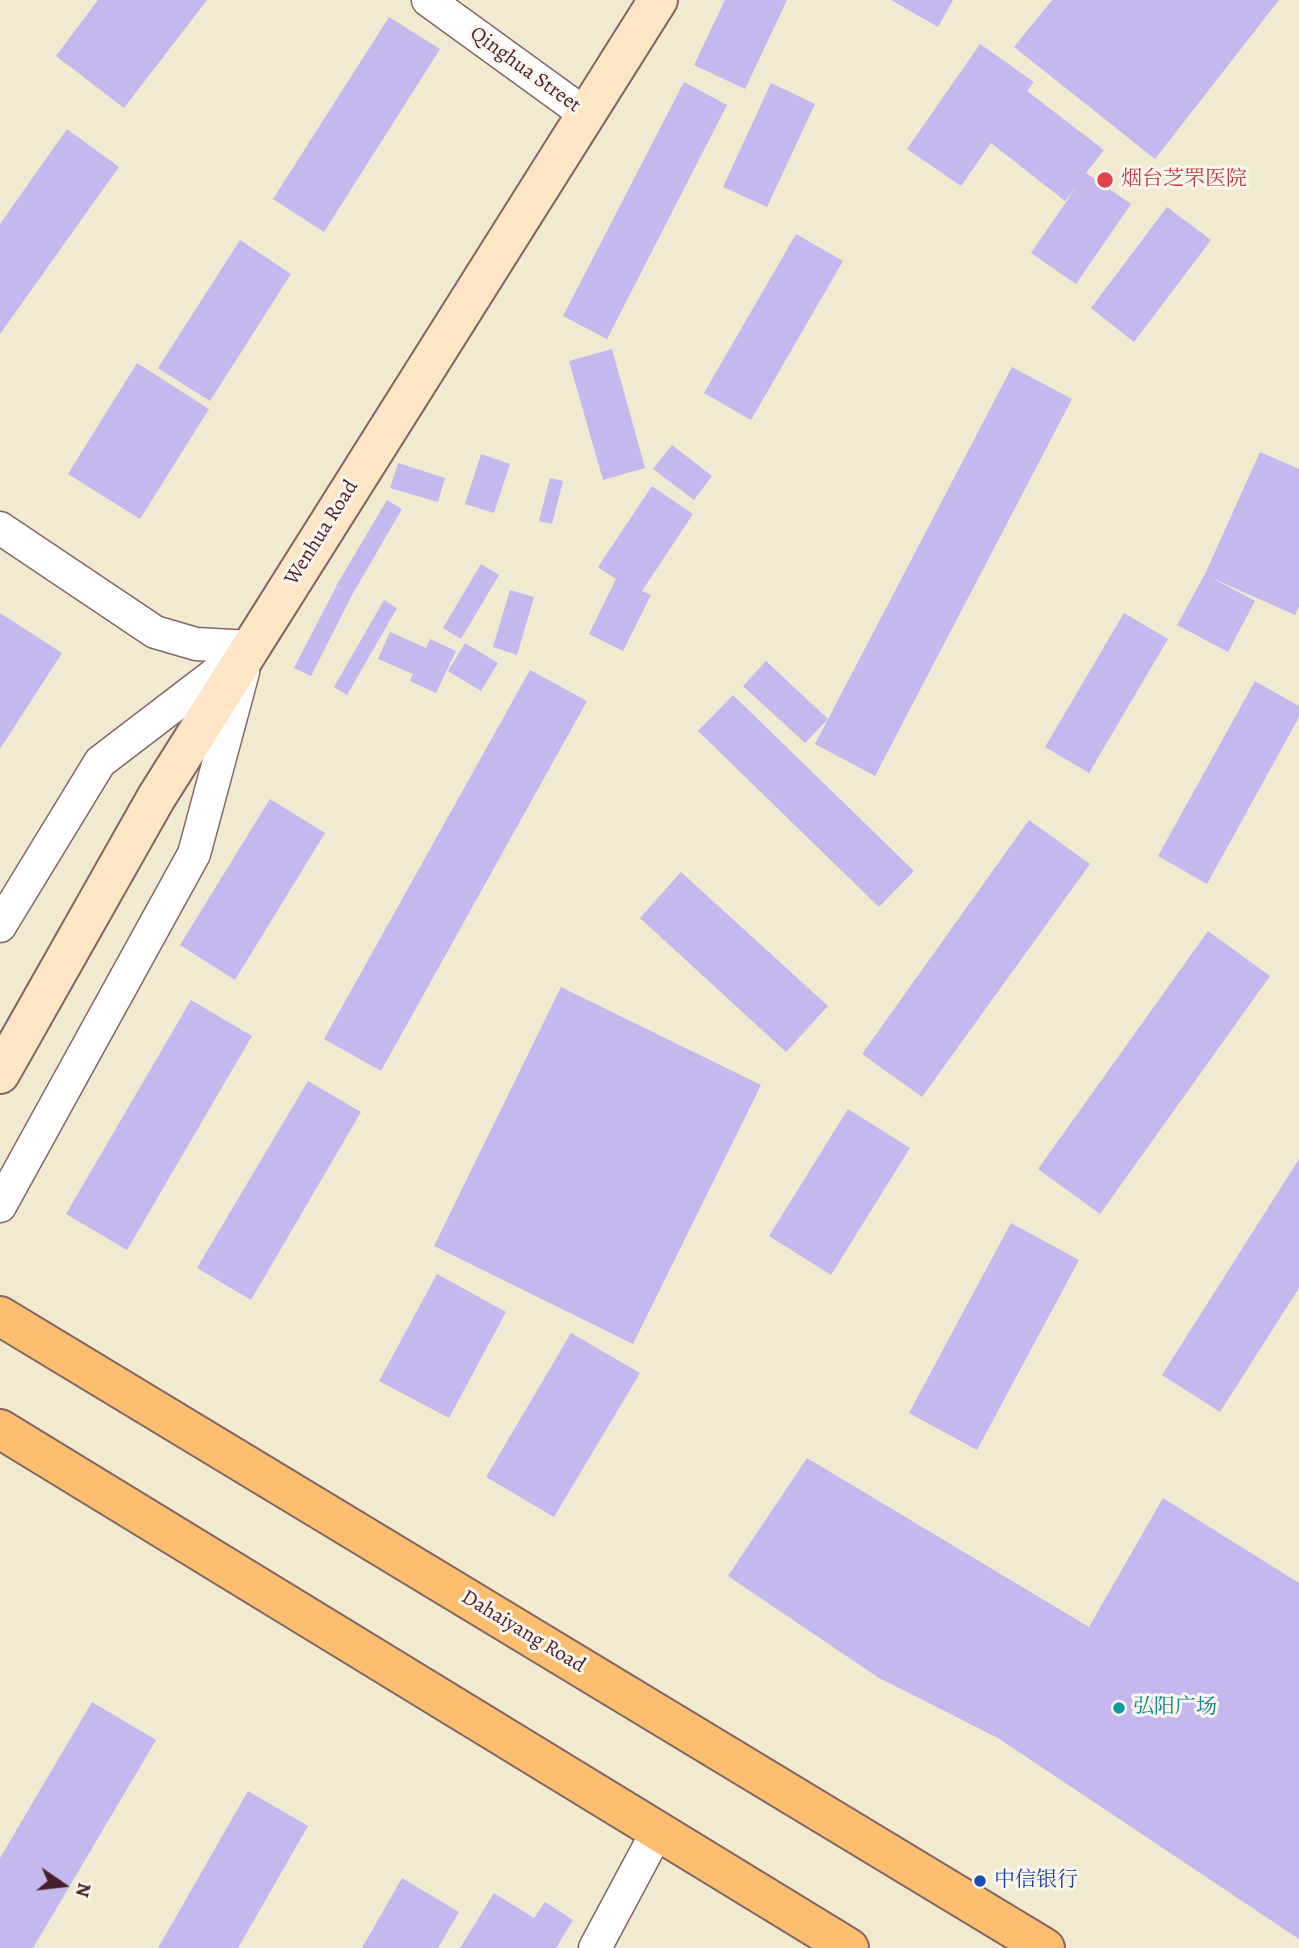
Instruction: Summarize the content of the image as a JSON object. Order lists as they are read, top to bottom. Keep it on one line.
{"streets":{"highway":["Dahaiyang Road"],"main road":["Wenhua Road"],"street":["Qinghua Street"]},"crossings":[["Qinghua Street","Wenhua Road"]],"places":["烟台芝罘医院","弘阳广场","中信银行"],"north":"right"}
